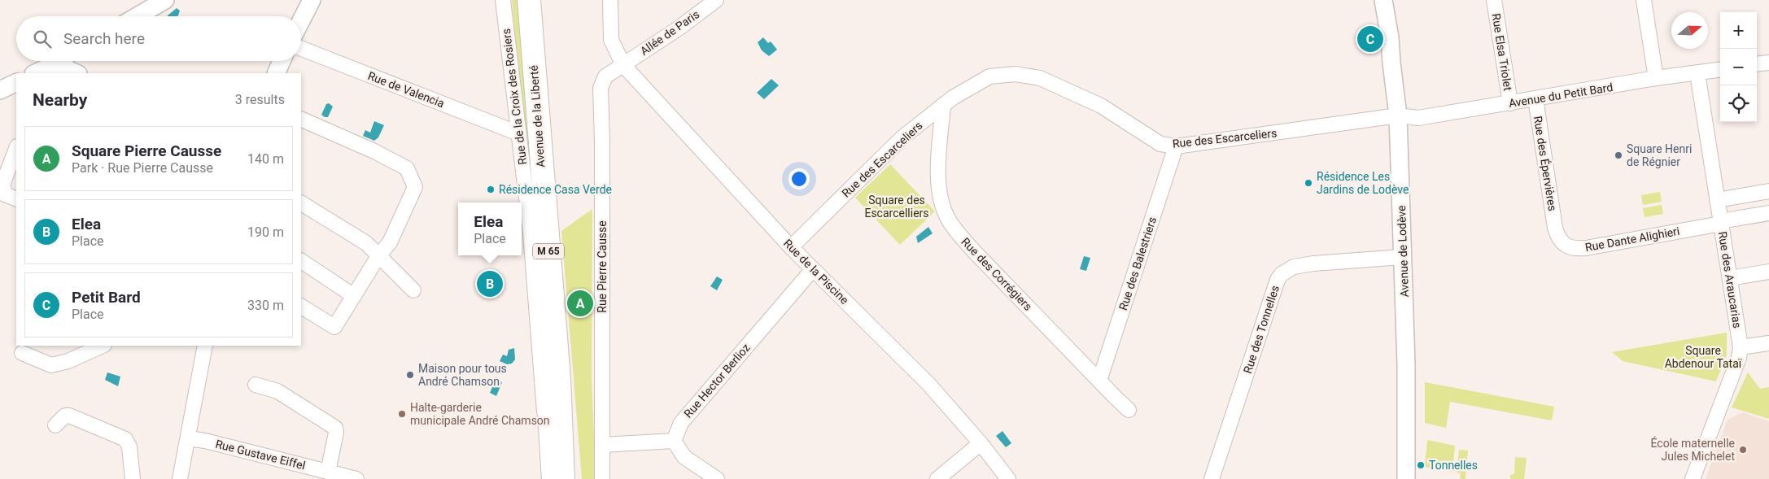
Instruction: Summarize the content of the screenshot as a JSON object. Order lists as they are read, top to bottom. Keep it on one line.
{"streets":{"main road":["Avenue de la Liberté","M 65"],"street":["Allée de Paris","Rue Elsa Triolet","Rue de Valencia","Avenue du Petit Bard","Rue de la Croix des Rosiers","Rue des Escarceliers","Rue des Épervières","Rue Dante Alighieri","Avenue de Lodève","Rue des Balestriers","Rue Pierre Causse","Rue de la Piscine","Rue des Corrégiers","Rue des Araucarias","Rue des Tonnelles","Rue Hector Berlioz","Rue Gustave Eiffel"]},"crossings":[["Allée de Paris","Rue Pierre Causse"],["Allée de Paris","Rue de la Piscine"],["Rue Elsa Triolet","Avenue du Petit Bard"],["Rue de Valencia","Rue de la Croix des Rosiers"],["Avenue du Petit Bard","Rue des Escarceliers"],["Avenue du Petit Bard","Rue des Épervières"],["Avenue du Petit Bard","Avenue de Lodève"],["Avenue du Petit Bard","Rue des Araucarias"],["Rue des Escarceliers","Avenue de Lodève"],["Rue des Escarceliers","Rue des Balestriers"],["Rue des Escarceliers","Rue de la Piscine"],["Rue des Escarceliers","Rue des Corrégiers"],["Rue des Épervières","Rue Dante Alighieri"],["Rue Dante Alighieri","Rue des Araucarias"],["Avenue de Lodève","Rue des Tonnelles"],["Rue des Balestriers","Rue des Corrégiers"],["Rue Pierre Causse","Rue de la Piscine"],["Rue de la Piscine","Rue Hector Berlioz"]],"parks":["Square des Escarcelliers","Square Abdenour Tataï"],"places":["Square Henri de Régnier","Résidence Les Jardins de Lodève","Résidence Casa Verde","Maison pour tous André Chamson","Halte-garderie municipale André Chamson","École maternelle Jules Michelet","Tonnelles"],"north":"right","page":{"map_buttons":["+","−"],"search":"Search here","pins":["C","B","A"],"heading":["Nearby","3 results"],"list":[{"mark":"A","name":"Square Pierre Causse","note":"Park · Rue Pierre Causse","value":"140 m"},{"mark":"B","name":"Elea","note":"Place","value":"190 m"},{"mark":"C","name":"Petit Bard","note":"Place","value":"330 m"}],"popup":["Elea","Place"]}}
